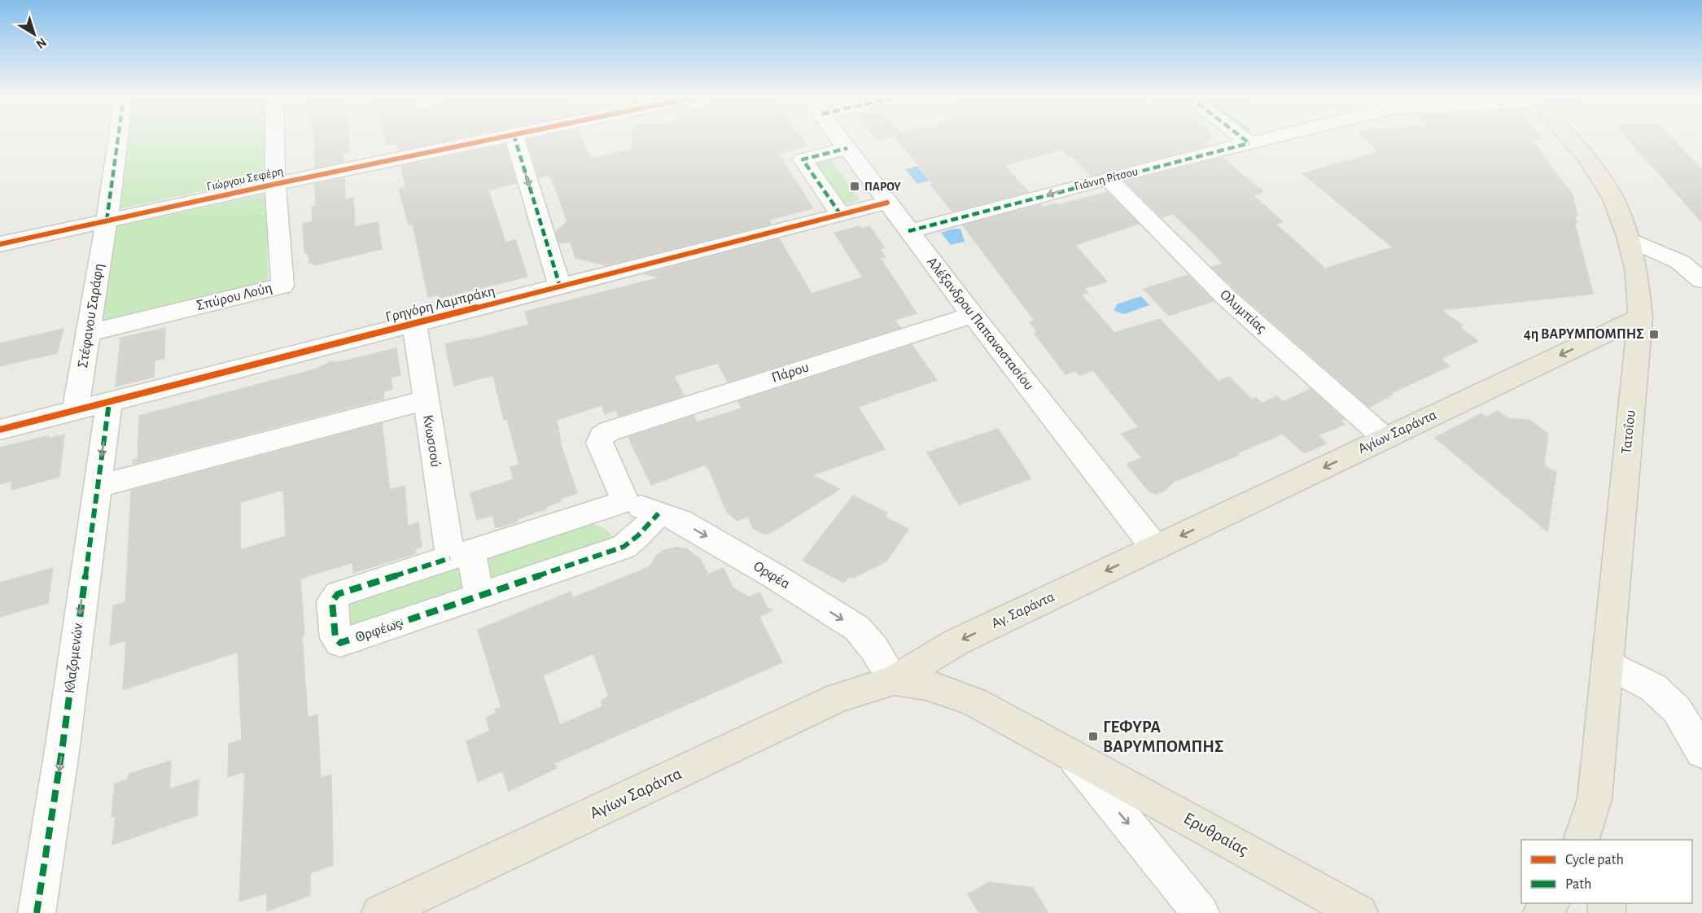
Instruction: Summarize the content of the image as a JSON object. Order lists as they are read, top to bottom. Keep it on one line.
{"streets":{"main road":["Αγίων Σαράντα","Τατοΐου","Αγ. Σαράντα","Ερυθραίας"],"street":["Γιώργου Σεφέρη","Γιάννη Ρίτσου","Σπύρου Λούη","Γρηγόρη Λαμπράκη","Ολυμπίας","Στέφανου Σαράφη","Αλέξανδρου Παπαναστασίου","Πάρου","Κνωσσού","Ορφέα","Ορφέως","Κλαζομενών"]},"crossings":[["Γιώργου Σεφέρη","Σπύρου Λούη"],["Γιώργου Σεφέρη","Στέφανου Σαράφη"],["Γιάννη Ρίτσου","Ολυμπίας"],["Γιάννη Ρίτσου","Αλέξανδρου Παπαναστασίου"],["Σπύρου Λούη","Στέφανου Σαράφη"],["Γρηγόρη Λαμπράκη","Στέφανου Σαράφη"],["Γρηγόρη Λαμπράκη","Αλέξανδρου Παπαναστασίου"],["Γρηγόρη Λαμπράκη","Κνωσσού"],["Γρηγόρη Λαμπράκη","Κλαζομενών"],["Ολυμπίας","Αγίων Σαράντα"],["Αλέξανδρου Παπαναστασίου","Πάρου"],["Αλέξανδρου Παπαναστασίου","Αγίων Σαράντα"],["Αλέξανδρου Παπαναστασίου","Αγ. Σαράντα"],["Πάρου","Ορφέα"],["Πάρου","Ορφέως"],["Αγίων Σαράντα","Τατοΐου"],["Αγίων Σαράντα","Ορφέα"],["Αγίων Σαράντα","Αγ. Σαράντα"],["Αγίων Σαράντα","Ερυθραίας"],["Κνωσσού","Ορφέως"],["Ορφέα","Αγ. Σαράντα"],["Ορφέα","Ορφέως"],["Ορφέα","Ερυθραίας"],["Αγ. Σαράντα","Ερυθραίας"]],"one_way":["Γιάννη Ρίτσου","Αγίων Σαράντα","Ορφέα","Αγ. Σαράντα","Κλαζομενών"],"places":{"transit":["ΠΑΡΟΥ","4η ΒΑΡΥΜΠΟΜΠΗΣ","ΓΕΦΥΡΑ ΒΑΡΥΜΠΟΜΠΗΣ"]},"legend":["Cycle path","Path"],"north":"bottom right"}
